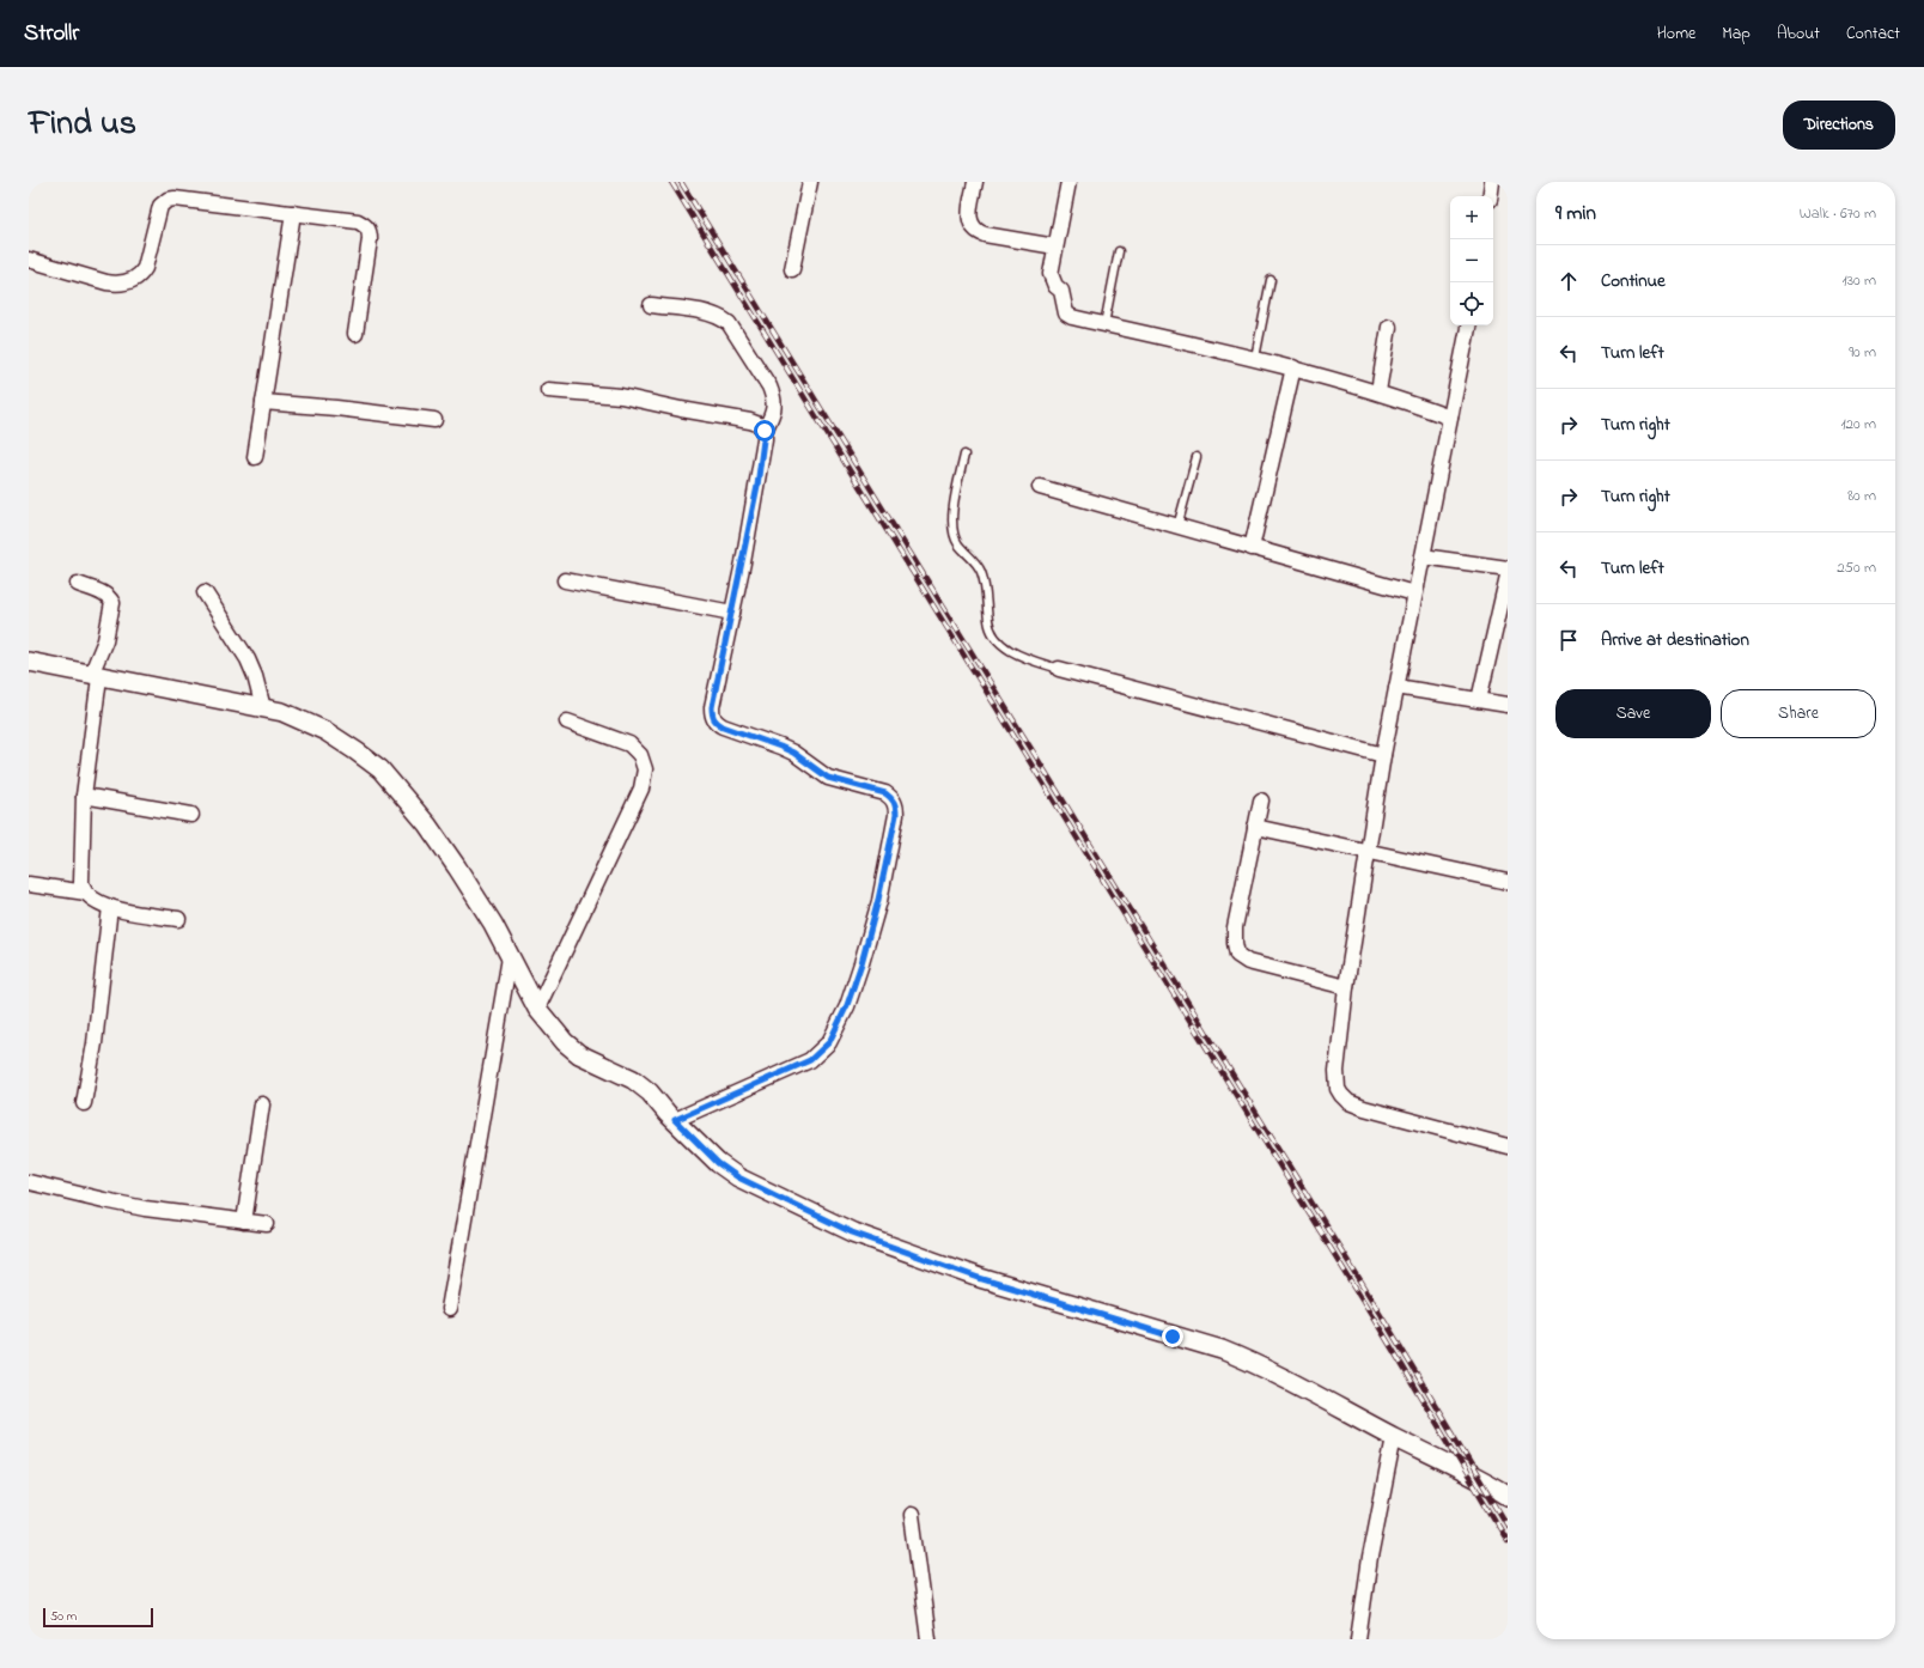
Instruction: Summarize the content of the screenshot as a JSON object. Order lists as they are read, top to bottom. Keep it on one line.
{"scale_bar":"50 m","page":{"header":"Strollr","nav":["Home","Map","About","Contact"],"title":"Find us","buttons":["Directions",["Save","Share"]],"heading":["9 min","Walk · 670 m"],"map_buttons":["+","−"],"list":[["Continue","130 m"],["Turn left","90 m"],["Turn right","120 m"],["Turn right","80 m"],["Turn left","250 m"],"Arrive at destination"],"scale":"50 m"}}
